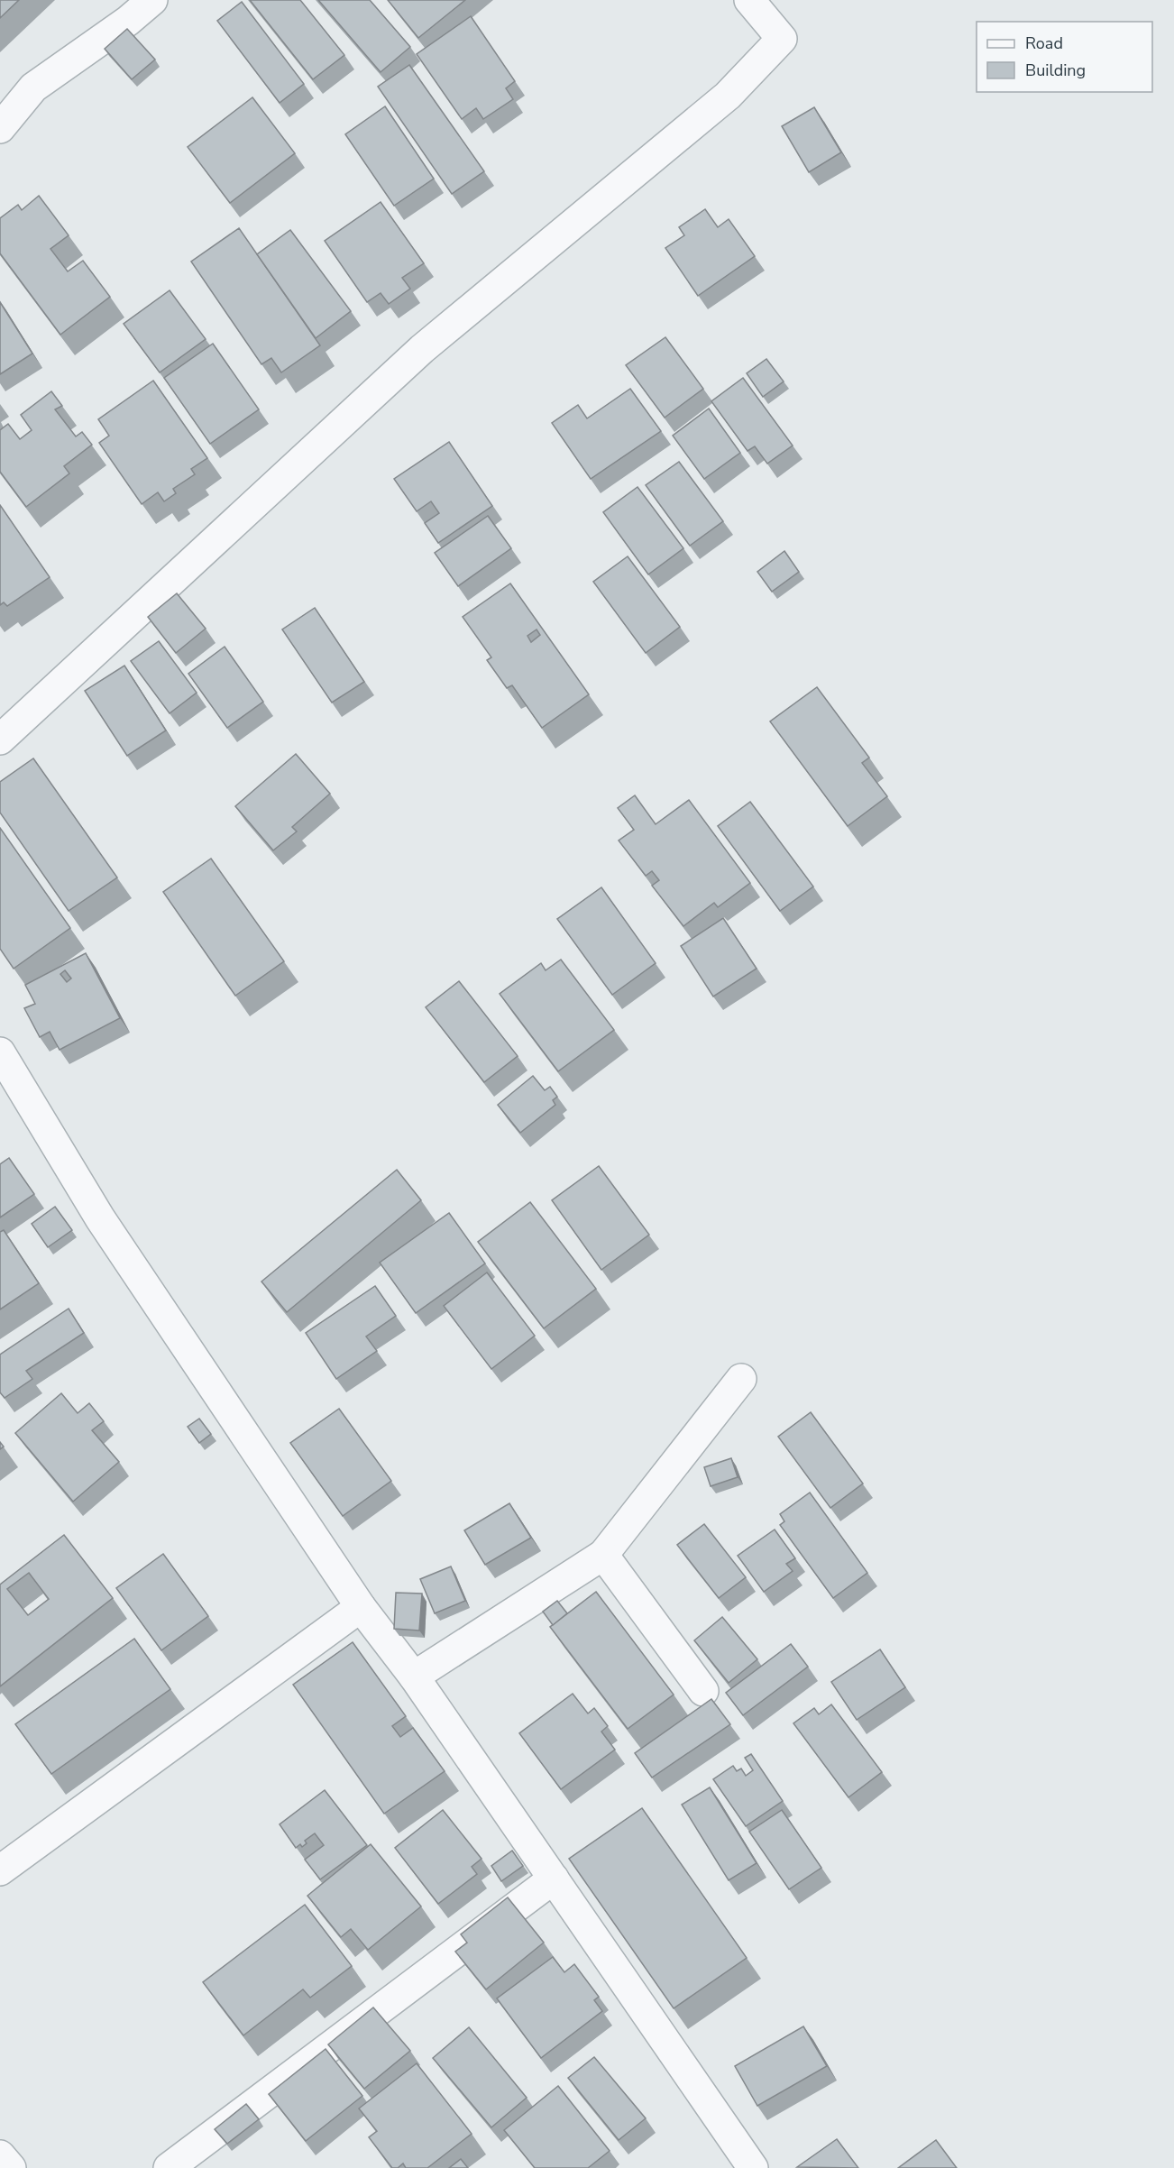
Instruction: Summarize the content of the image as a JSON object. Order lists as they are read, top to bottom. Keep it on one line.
{"legend":["Road","Building"]}
